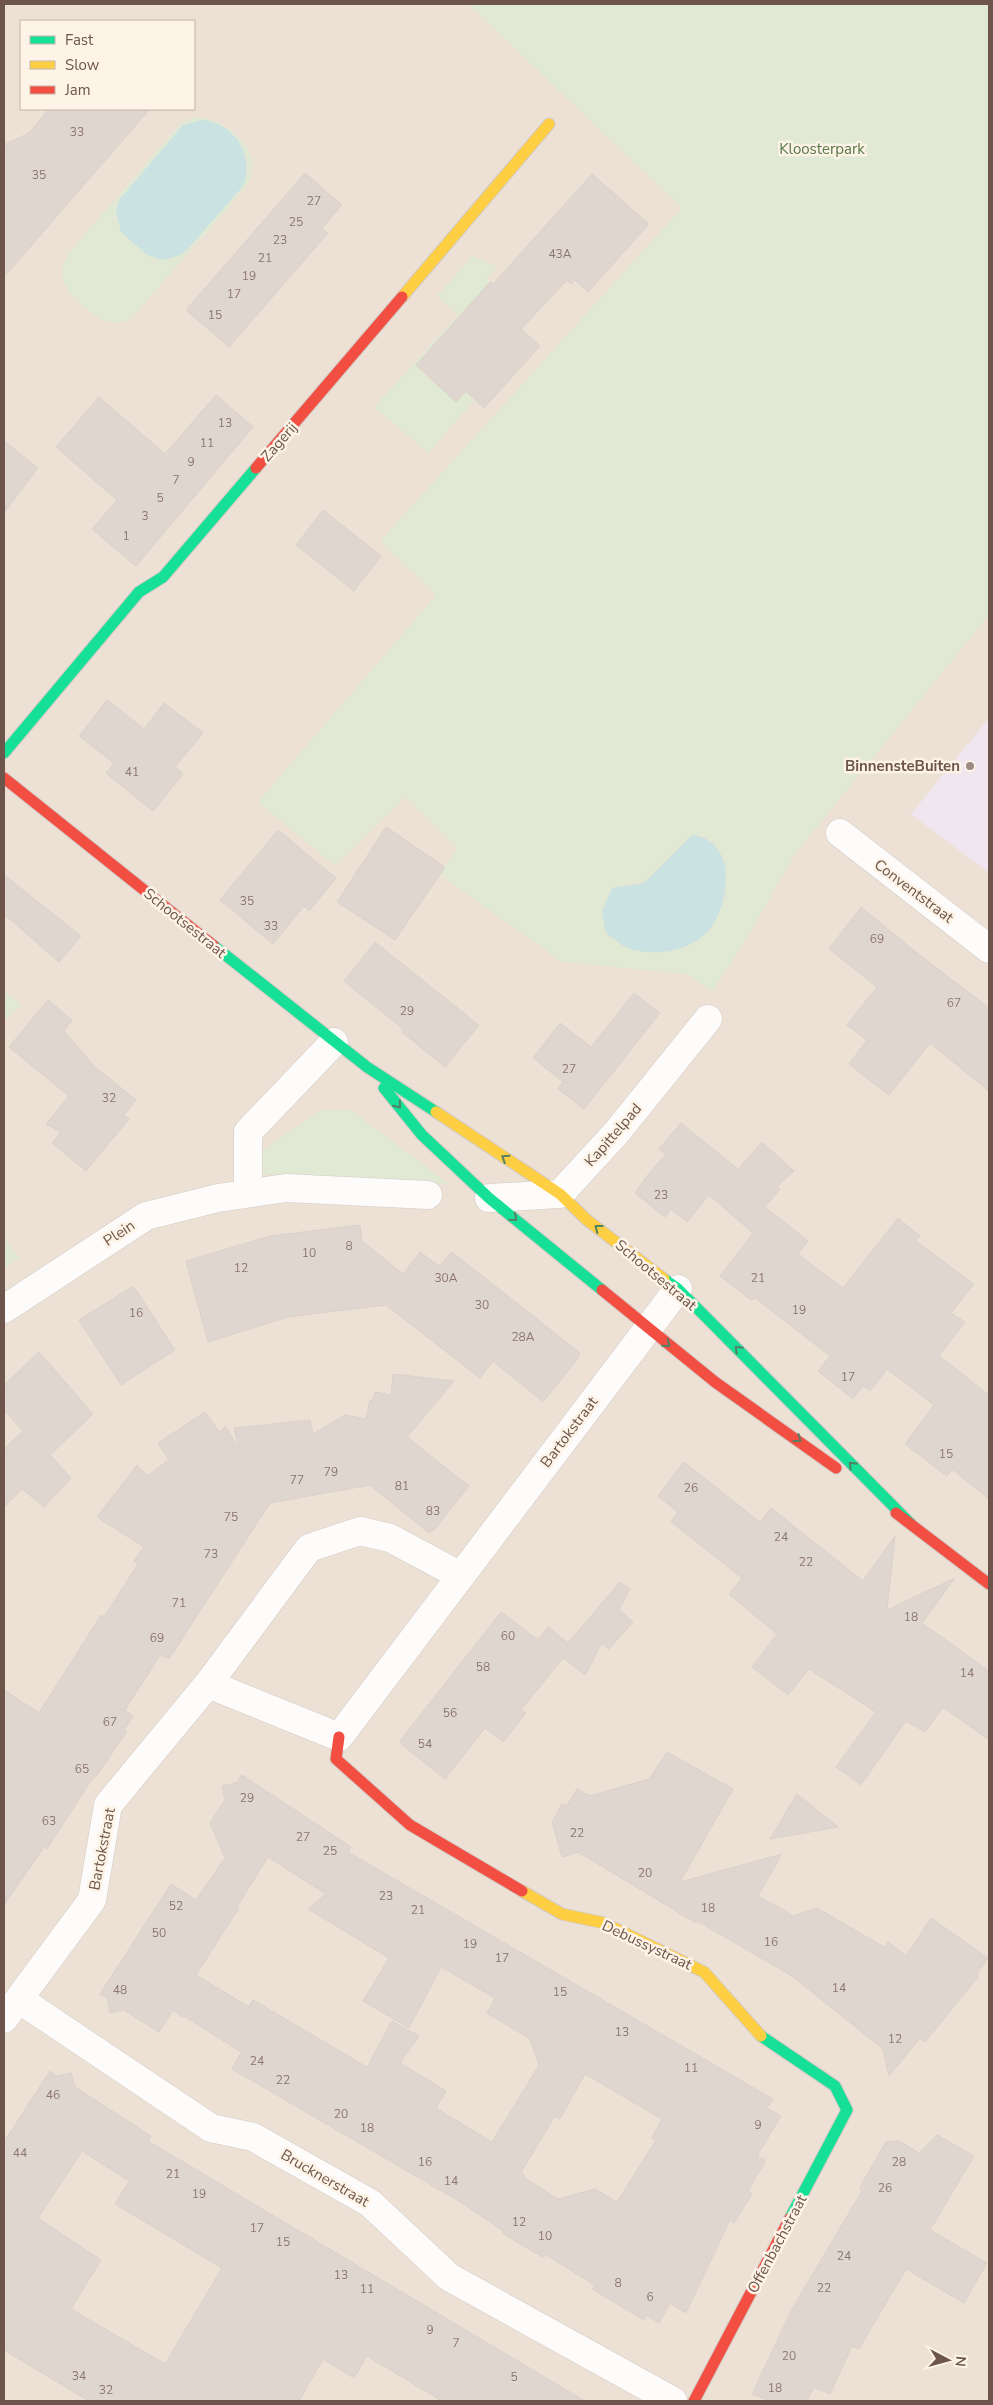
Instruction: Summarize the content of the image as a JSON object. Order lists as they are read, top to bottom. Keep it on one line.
{"streets":{"main road":["Zagerij","Schootsestraat","Debussystraat","Offenbachstraat"],"street":["Conventstraat","Kapittelpad","Plein","Bartokstraat","Brucknerstraat"]},"crossings":[["Schootsestraat","Kapittelpad"],["Schootsestraat","Bartokstraat"],["Bartokstraat","Debussystraat"],["Bartokstraat","Brucknerstraat"],["Debussystraat","Offenbachstraat"]],"parks":["Kloosterpark"],"places":["BinnensteBuiten"],"house_numbers":["33","35","27","25","23","43A","21","19","17","15","13","11","9","7","5","3","1","41","35","33","69","67","29","27","32","23","8","10","12","30A","21","30","19","16","28A","17","15","79","77","81","26","83","75","24","73","22","71","18","60","69","58","14","56","67","54","65","29","63","22","27","25","20","23","52","18","21","50","16","19","17","14","48","15","13","12","24","11","22","46","20","9","18","44","16","28","21","14","26","19","12","17","10","15","24","13","8","22","11","6","9","7","20","34","5","18","32"],"legend":["Fast","Slow","Jam"],"north":"right"}
